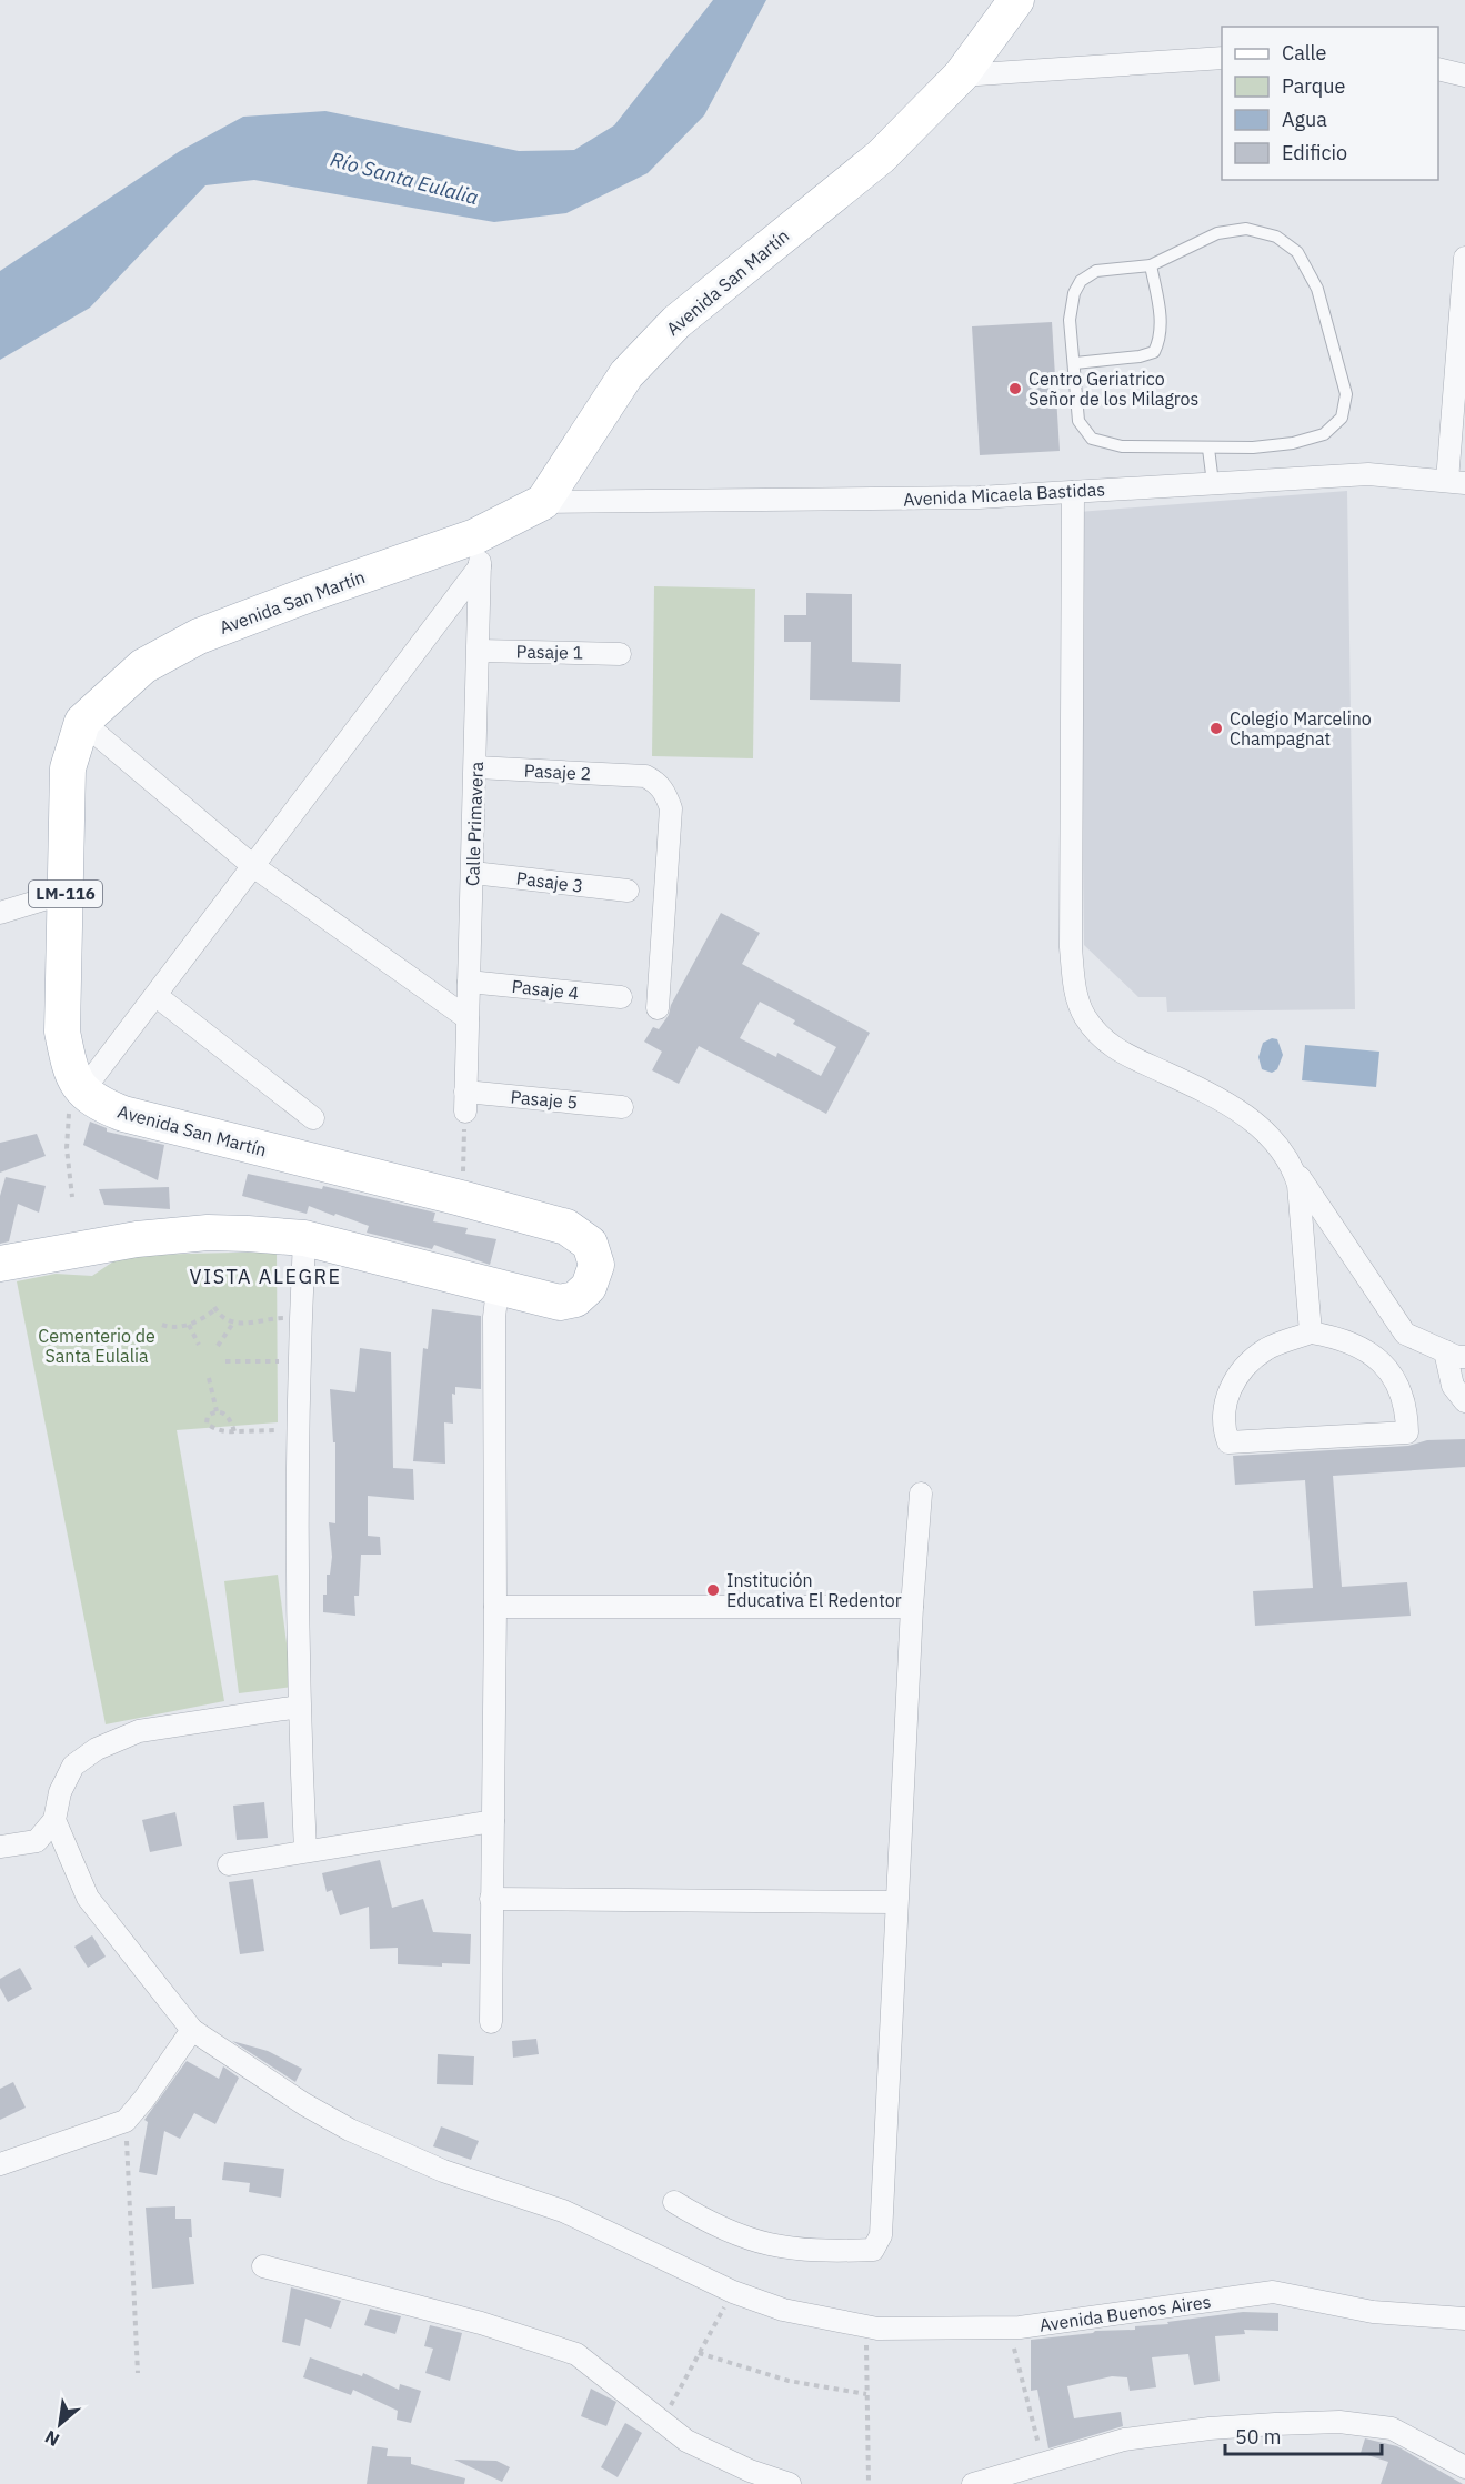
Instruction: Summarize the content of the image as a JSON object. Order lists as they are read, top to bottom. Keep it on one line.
{"streets":{"main road":["Avenida San Martín","LM-116"],"street":["Avenida Micaela Bastidas","Pasaje 1","Pasaje 2","Calle Primavera","Pasaje 3","Pasaje 4","Pasaje 5","Avenida Buenos Aires"]},"crossings":[["Avenida San Martín","Avenida Micaela Bastidas"],["Avenida San Martín","Calle Primavera"],["Avenida San Martín","LM-116"],["Pasaje 1","Calle Primavera"],["Pasaje 2","Calle Primavera"],["Calle Primavera","Pasaje 3"],["Calle Primavera","Pasaje 4"],["Calle Primavera","Pasaje 5"]],"districts":["VISTA ALEGRE"],"water":["Río Santa Eulalia"],"parks":["Cementerio de Santa Eulalia"],"places":["Centro Geriatrico Señor de los Milagros","Colegio Marcelino Champagnat","Institución Educativa El Redentor"],"legend":["Calle","Parque","Agua","Edificio"],"scale_bar":"50 m","north":"bottom left"}
